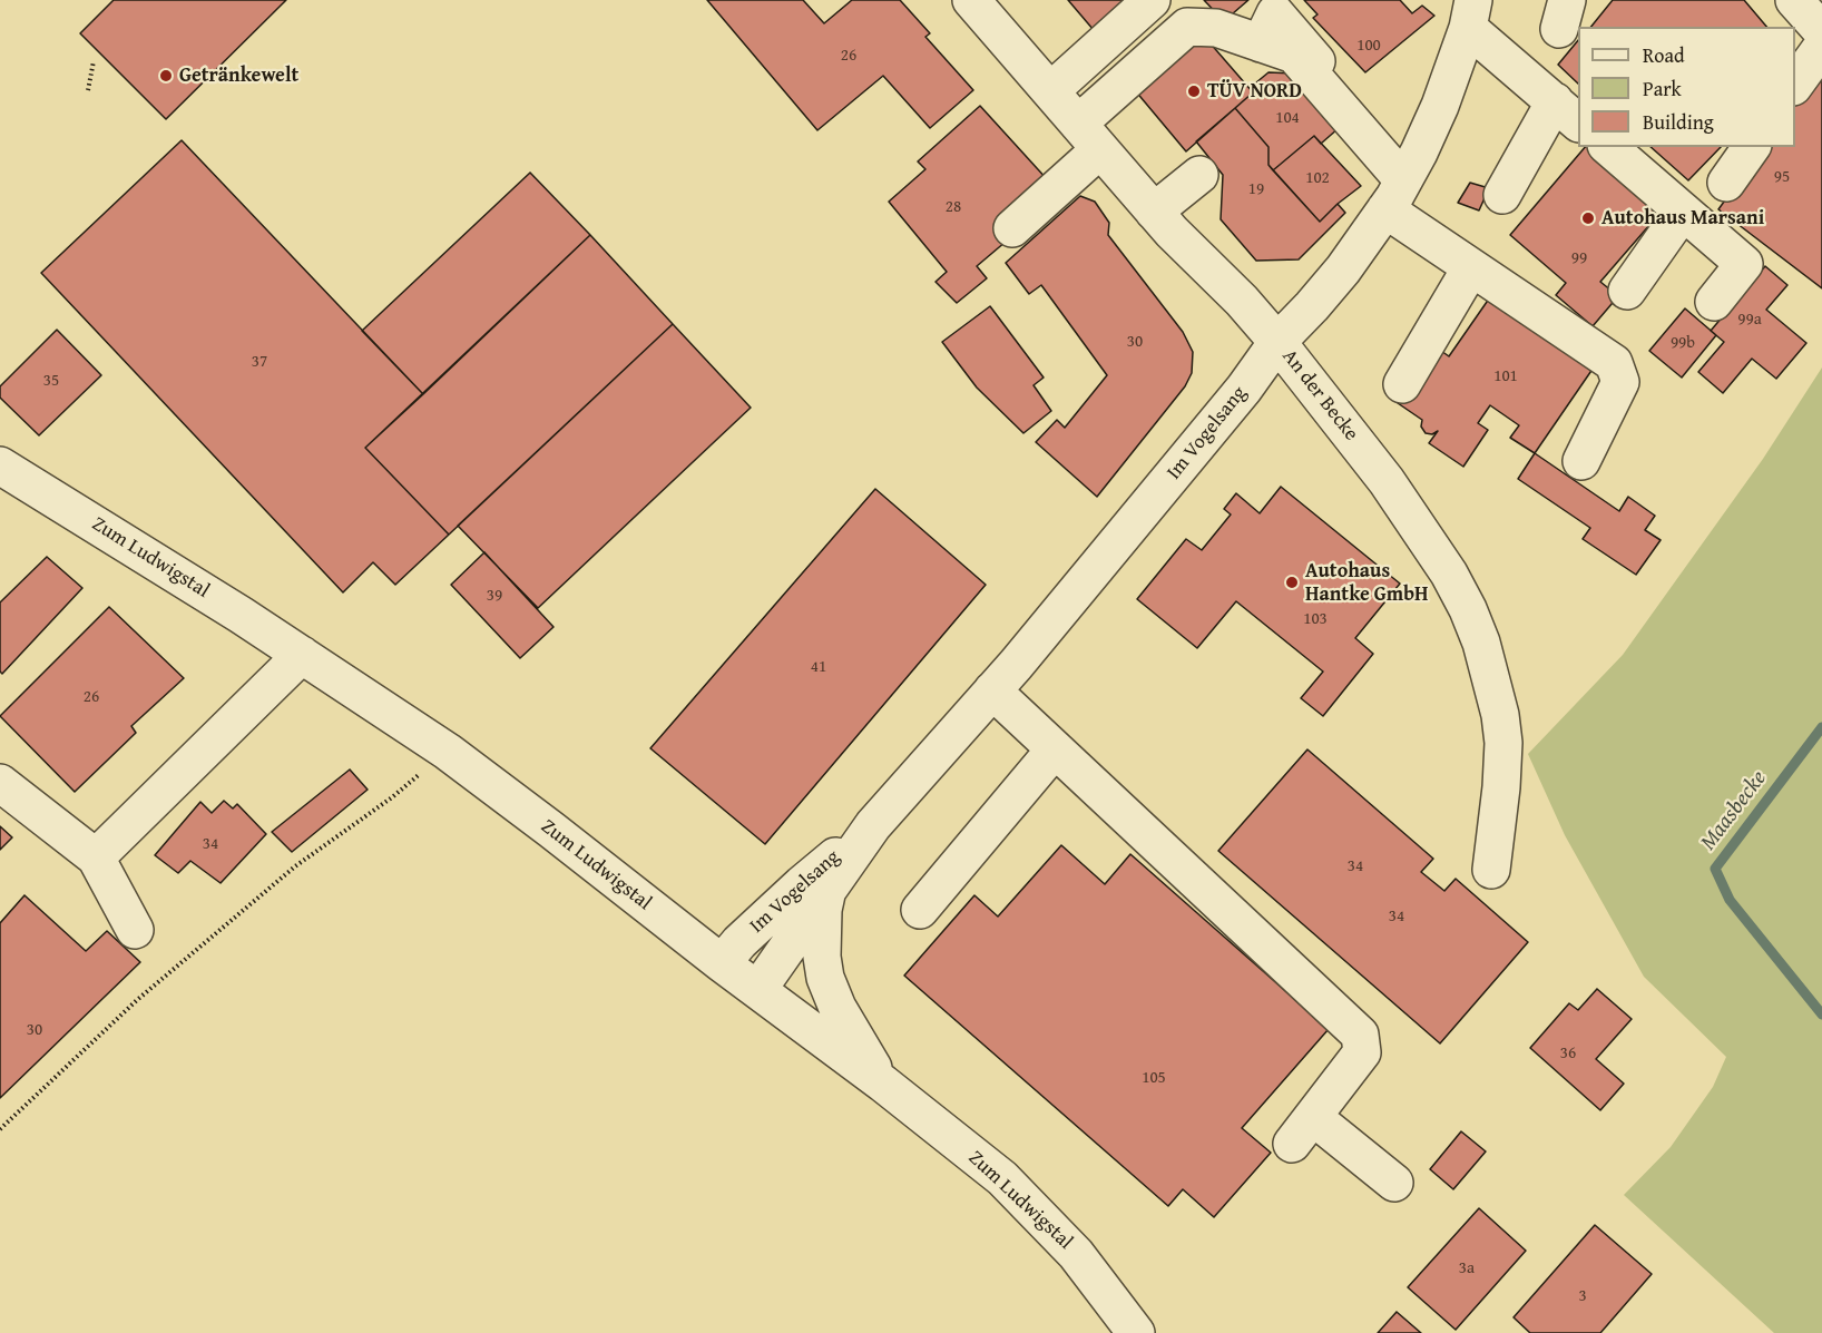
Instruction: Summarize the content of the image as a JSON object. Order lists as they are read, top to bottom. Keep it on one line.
{"streets":{"street":["An der Becke","Im Vogelsang","Zum Ludwigstal"]},"crossings":[["An der Becke","Im Vogelsang"],["Im Vogelsang","Zum Ludwigstal"]],"water":["Maasbecke"],"places":["Getränkewelt","TÜV NORD","Autohaus Marsani","Autohaus Hantke GmbH"],"house_numbers":["100","26","104","95","102","19","28","99","99a","30","99b","37","101","35","39","103","41","26","34","34","34","30","36","105","3a","3"],"legend":["Road","Park","Building"]}
